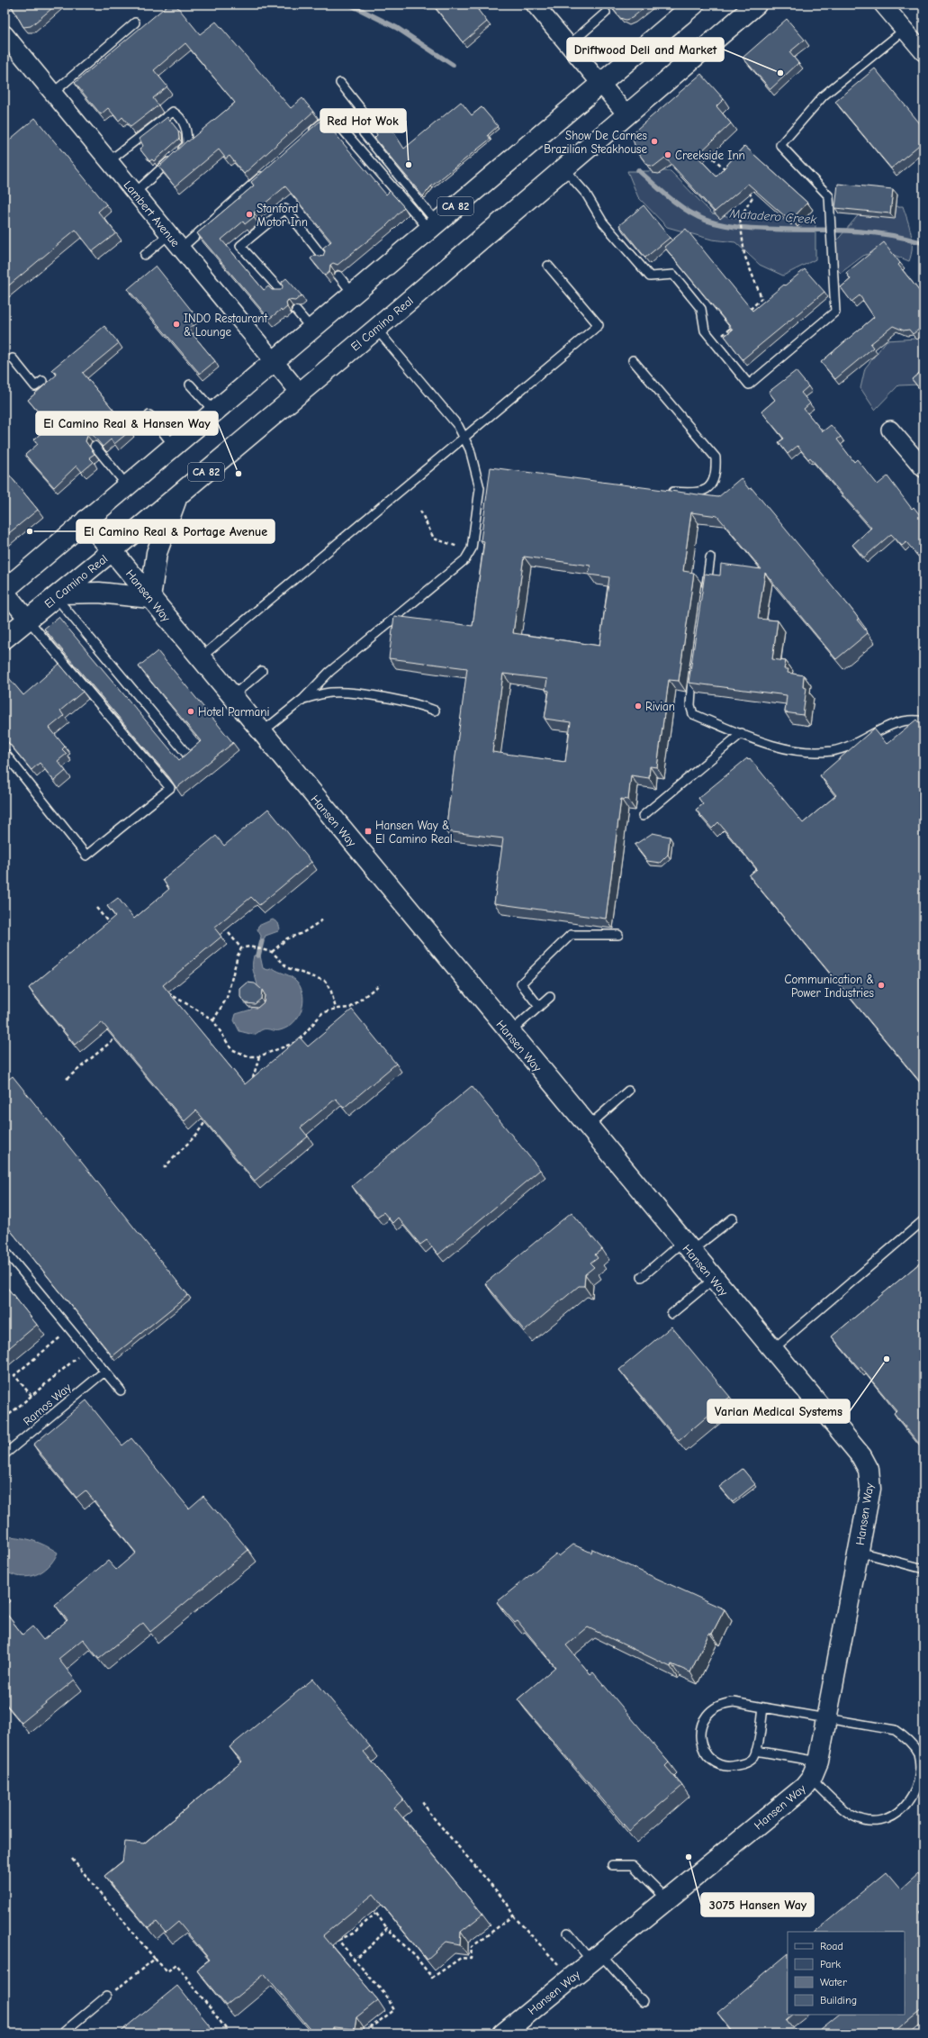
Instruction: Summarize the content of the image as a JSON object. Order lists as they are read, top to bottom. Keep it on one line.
{"streets":{"main road":["CA 82","El Camino Real","Hansen Way"],"street":["Lambert Avenue"],"lane":["Ramos Way"]},"crossings":[["CA 82","Lambert Avenue"],["CA 82","Hansen Way"],["Lambert Avenue","El Camino Real"],["El Camino Real","Hansen Way"]],"water":["Matadero Creek"],"places":{"other":["Driftwood Deli and Market","Show De Carnes Brazilian Steakhouse","Creekside Inn","Red Hot Wok","Stanford Motor Inn","INDO Restaurant & Lounge","El Camino Real & Hansen Way","El Camino Real & Portage Avenue","Rivian","Hotel Parmani","Communication & Power Industries","Varian Medical Systems","3075 Hansen Way"],"transit":["Hansen Way & El Camino Real"]},"legend":["Road","Park","Water","Building"]}
